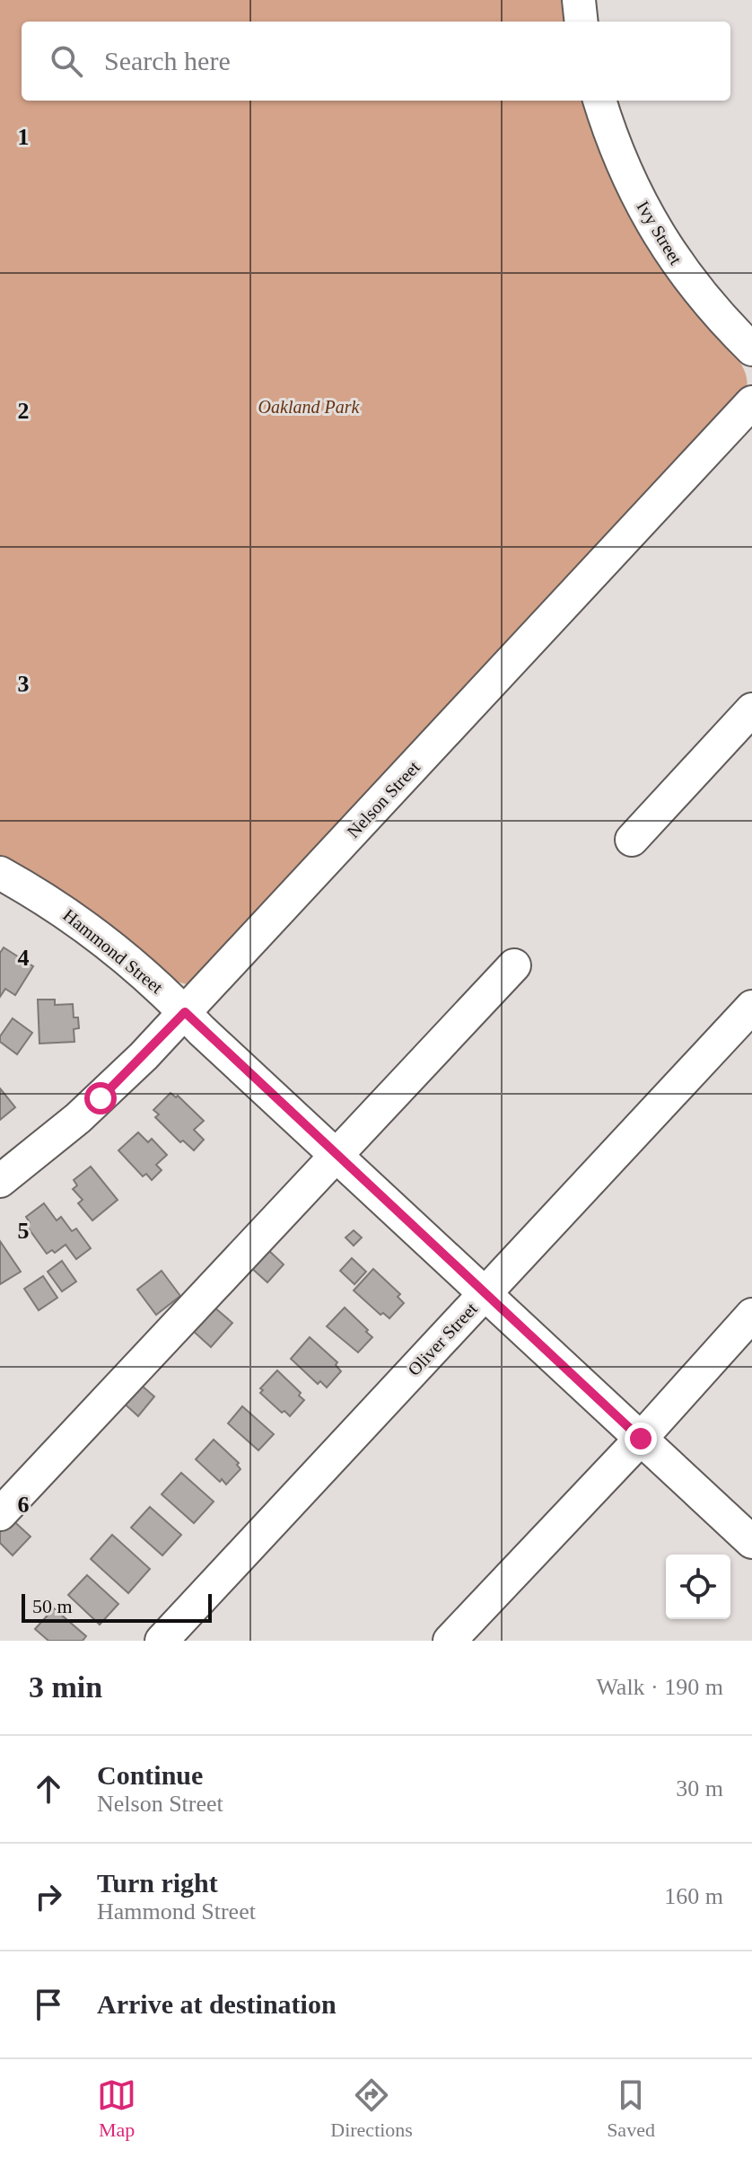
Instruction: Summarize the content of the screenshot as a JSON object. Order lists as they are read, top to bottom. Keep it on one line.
{"streets":{"street":["Ivy Street","Nelson Street","Hammond Street","Oliver Street"]},"crossings":[["Nelson Street","Hammond Street"],["Hammond Street","Oliver Street"]],"parks":["Oakland Park"],"scale_bar":"50 m","page":{"search":"Search here","scale":"50 m","heading":["3 min","Walk · 190 m"],"list":[["Continue","Nelson Street","30 m"],["Turn right","Hammond Street","160 m"],"Arrive at destination"],"nav":["Map","Directions","Saved"]},"grid":{"rows":["1","2","3","4","5","6"]}}
